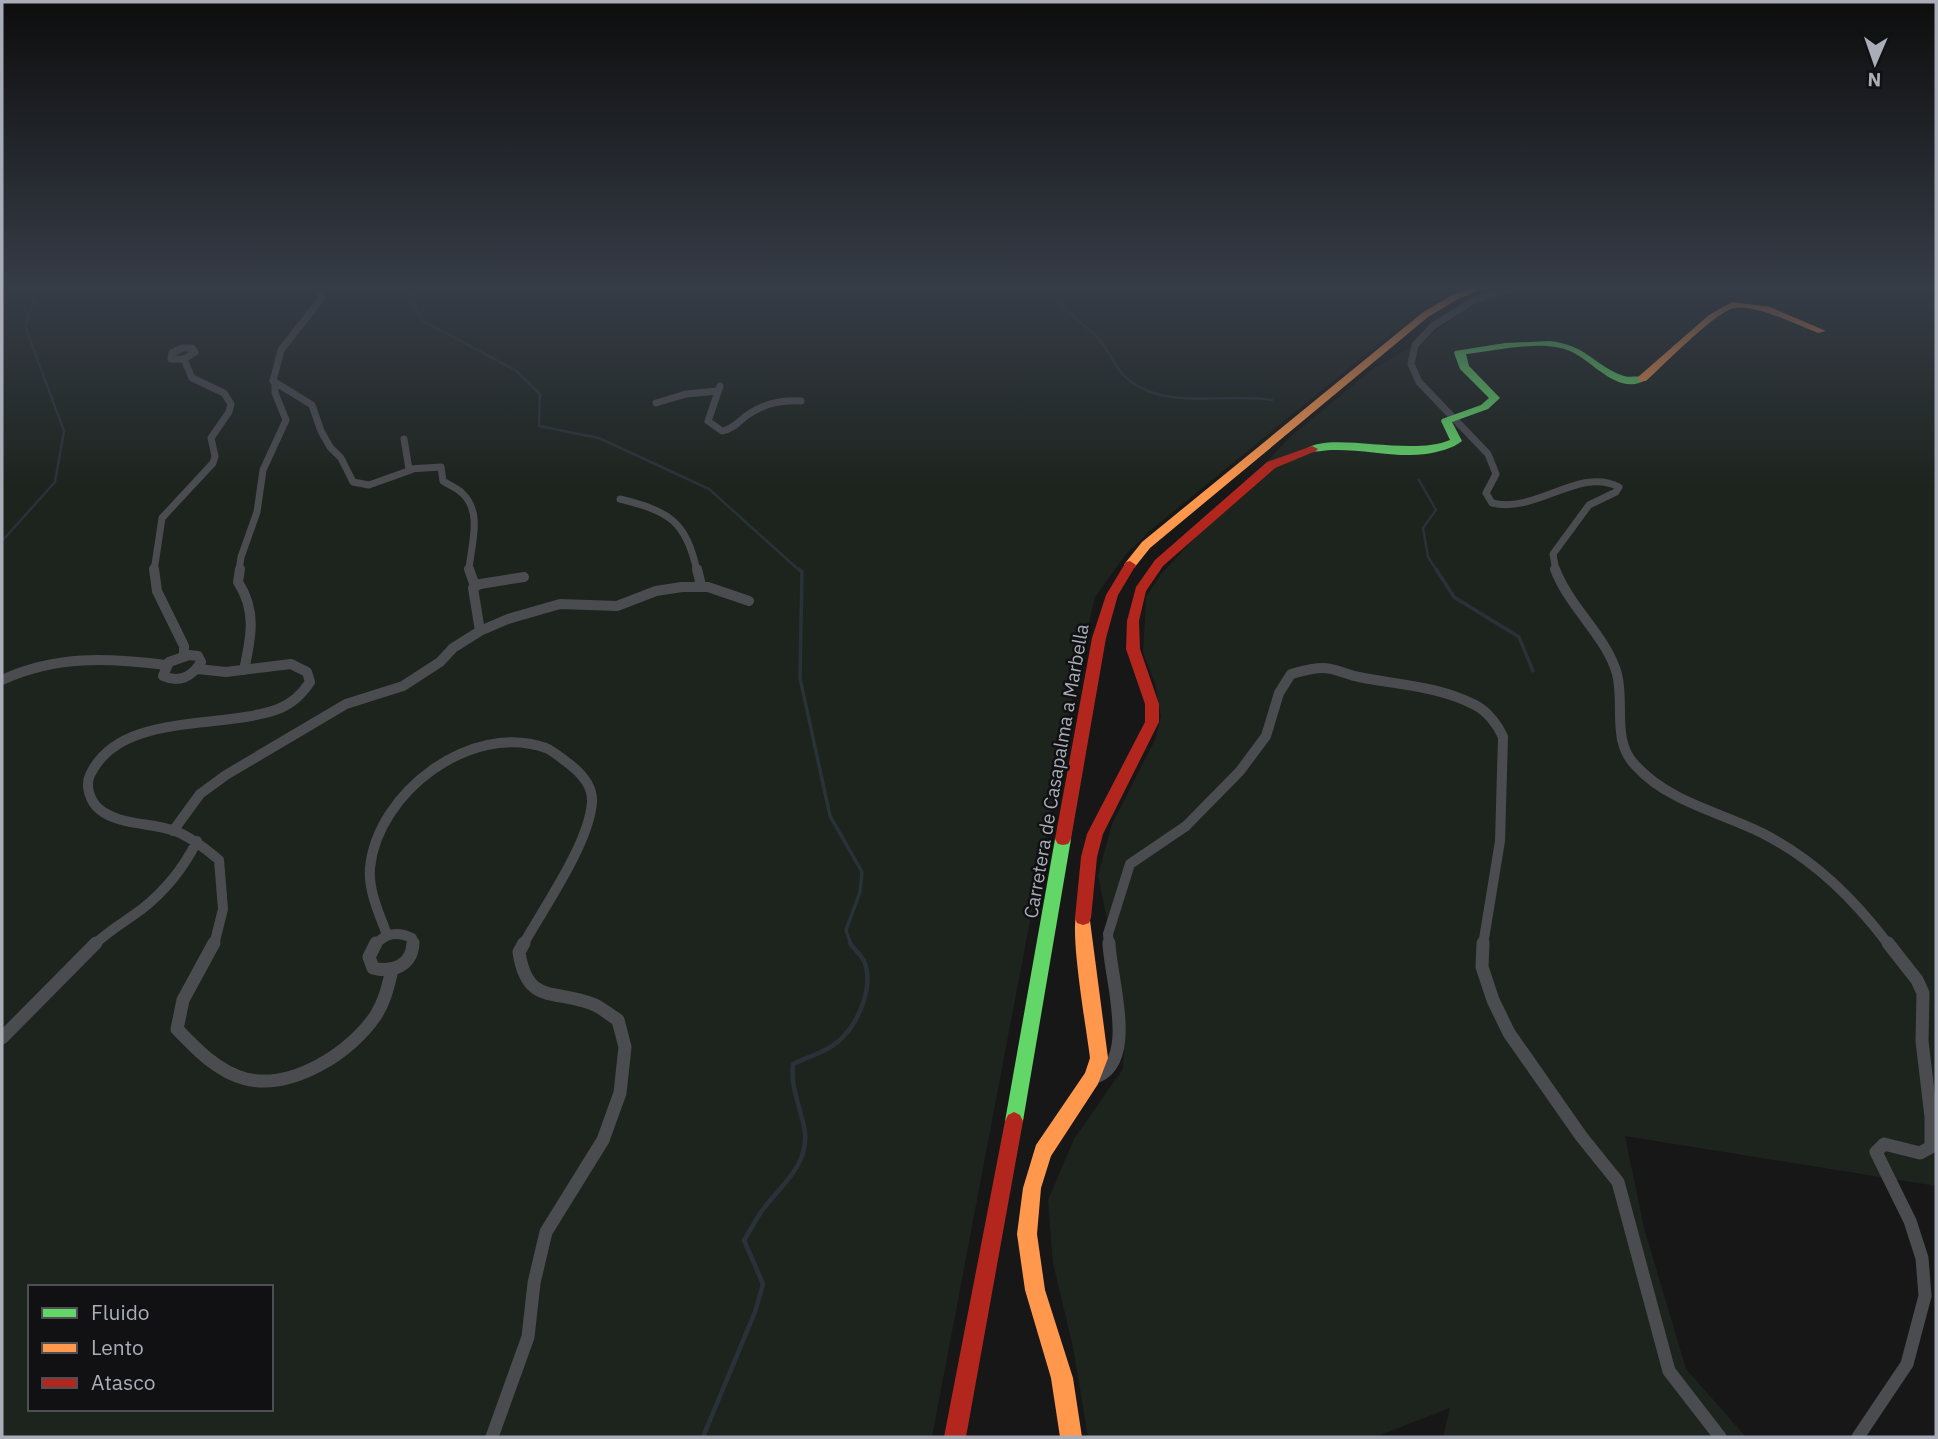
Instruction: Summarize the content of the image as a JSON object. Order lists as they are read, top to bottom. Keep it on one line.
{"streets":{"street":["Carretera de Casapalma a Marbella"]},"legend":["Fluido","Lento","Atasco"],"north":"bottom"}
